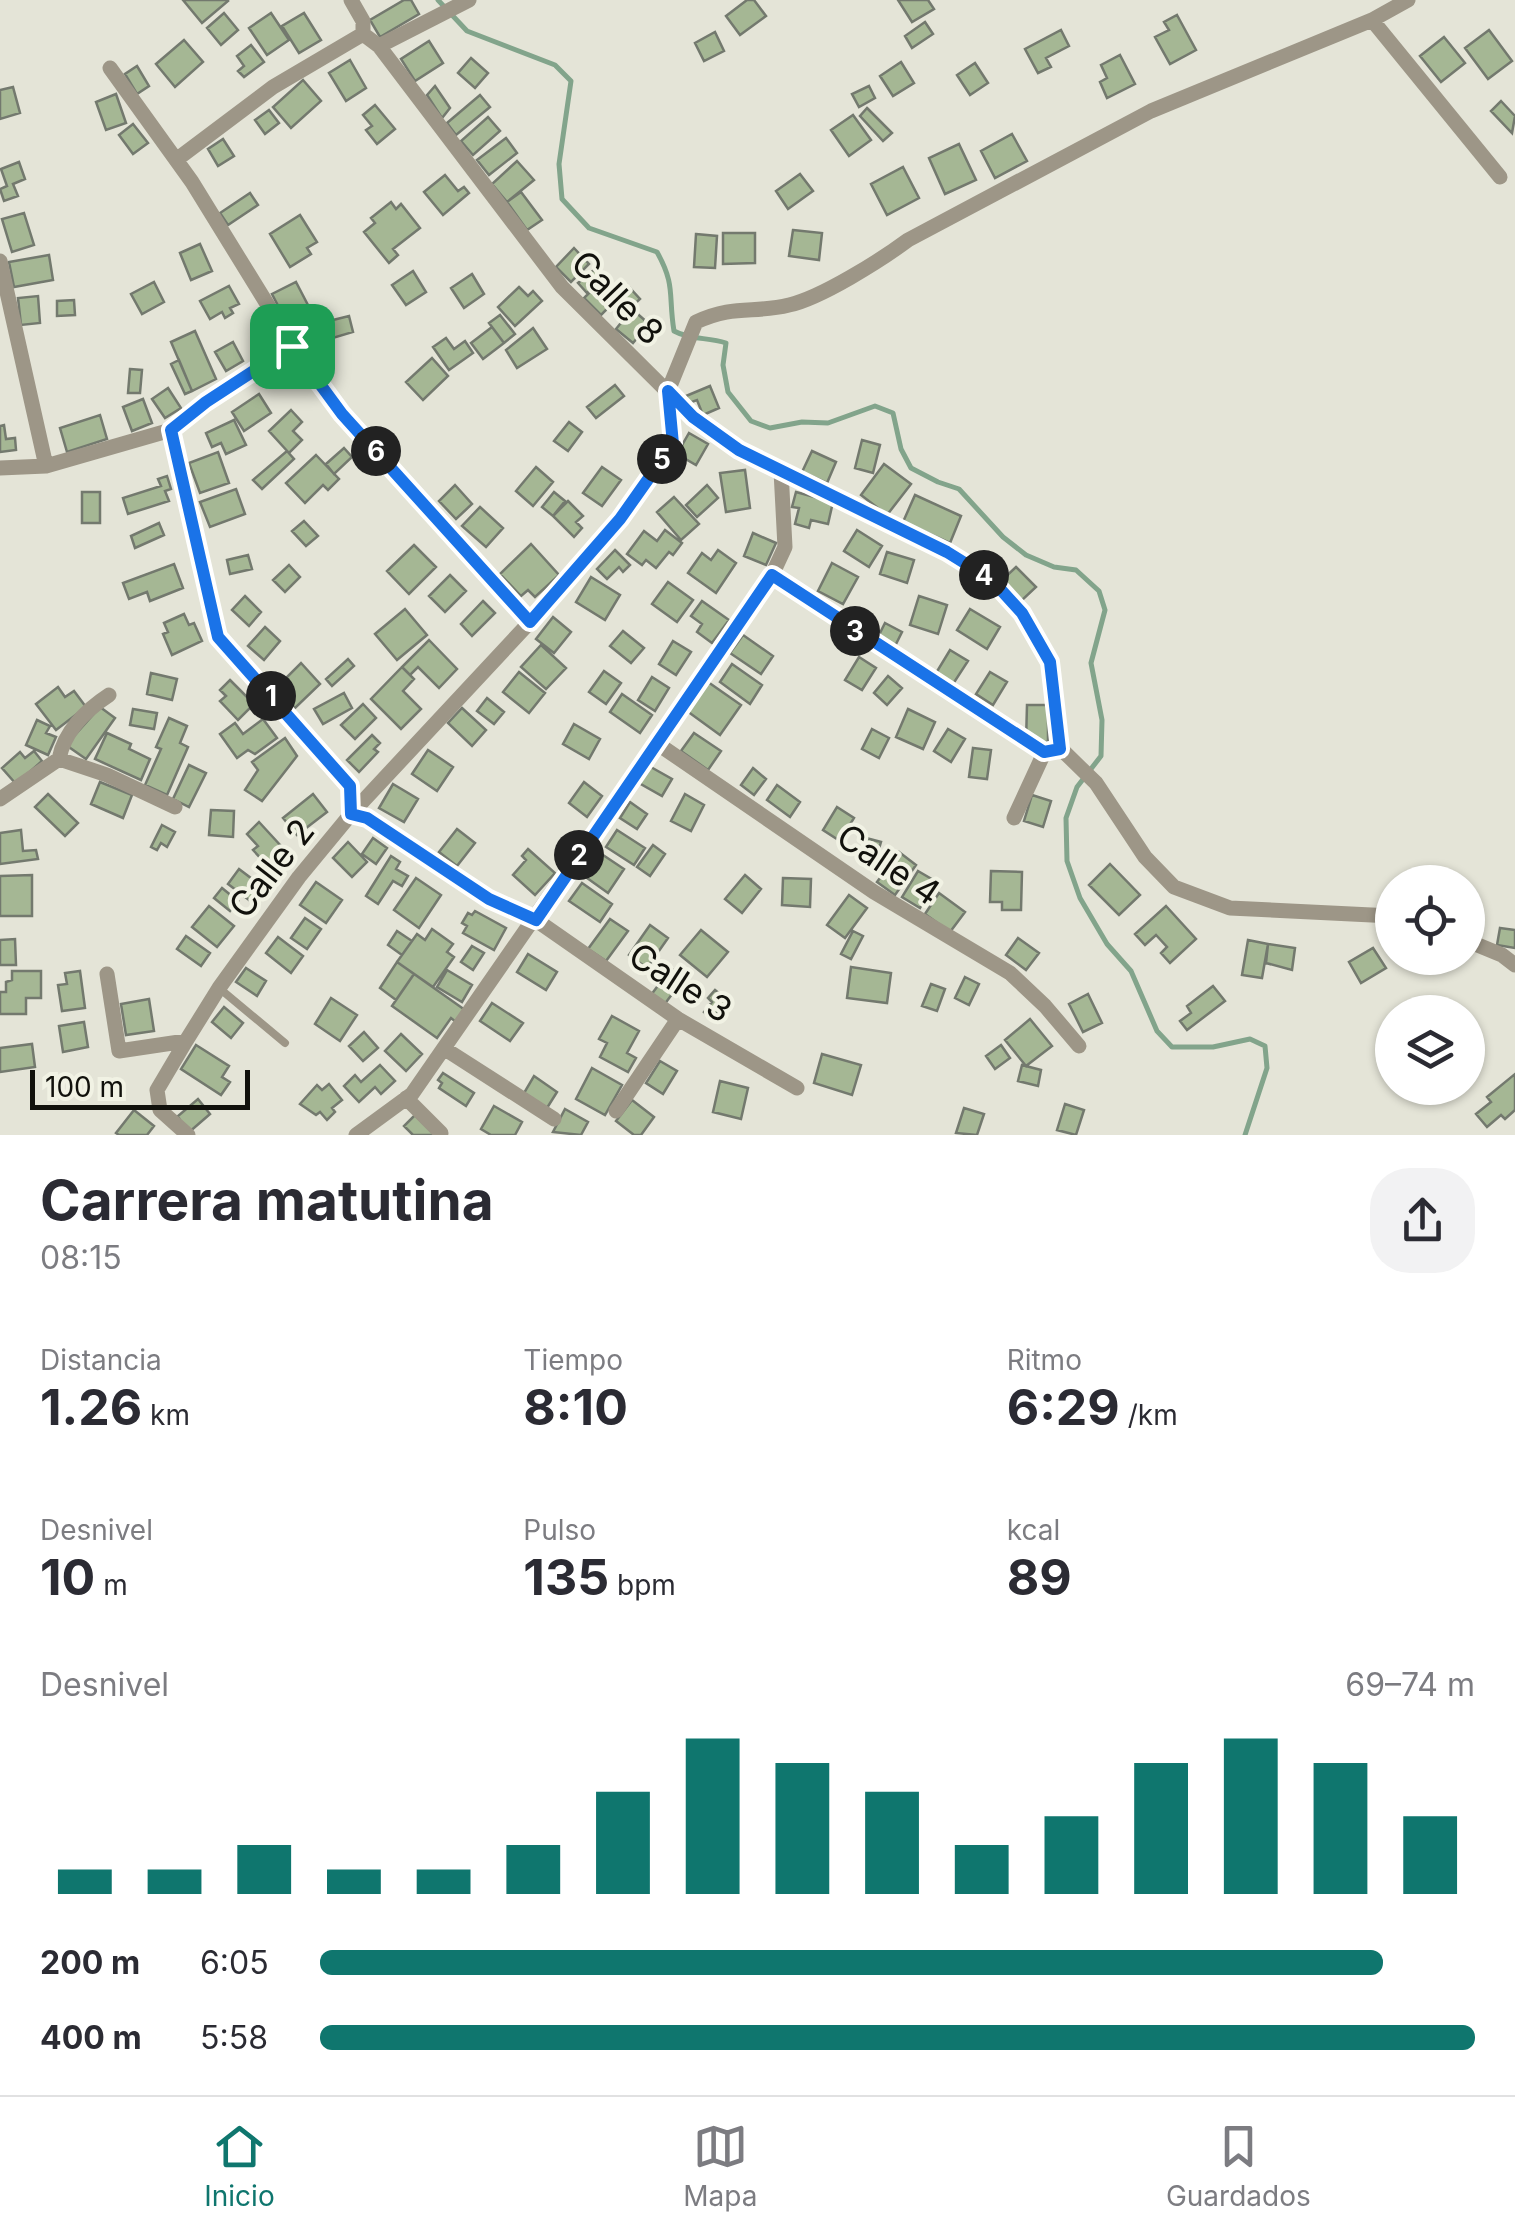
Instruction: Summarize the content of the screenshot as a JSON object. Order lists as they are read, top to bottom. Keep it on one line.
{"streets":{"street":["Calle 8","Calle 4","Calle 2","Calle 3"]},"crossings":[["Calle 8","Calle 2"],["Calle 2","Calle 3"]],"scale_bar":"100 m","page":{"pins":["6","5","4","3","1","2"],"scale":"100 m","heading":["Carrera matutina","08:15"],"stats":[["Distancia","1.26 km"],["Tiempo","8:10"],["Ritmo","6:29 /km"],["Desnivel","10 m"],["Pulso","135 bpm"],["kcal","89"]],"chart":["Desnivel","69–74 m"],"list":[{"name":"200 m","note":"6:05"},{"name":"400 m","note":"5:58"}],"tabs":["Inicio","Mapa","Guardados"]}}
